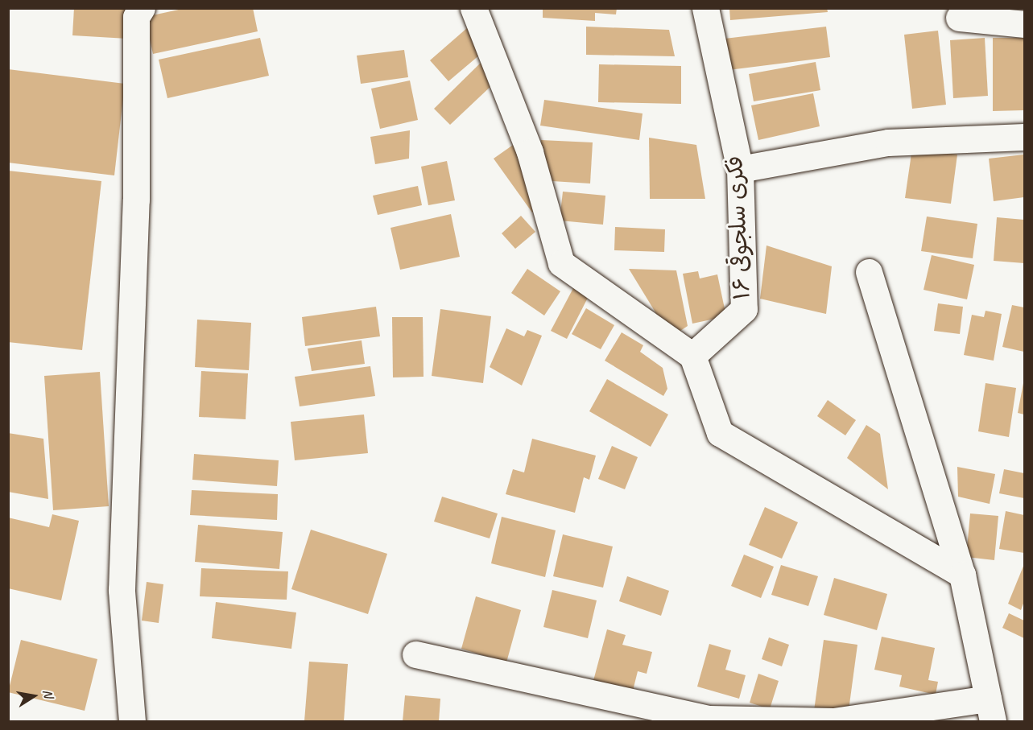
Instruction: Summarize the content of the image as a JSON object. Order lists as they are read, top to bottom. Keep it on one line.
{"streets":{"street":["فکری سلجوقی ۱۶"]},"north":"right"}
